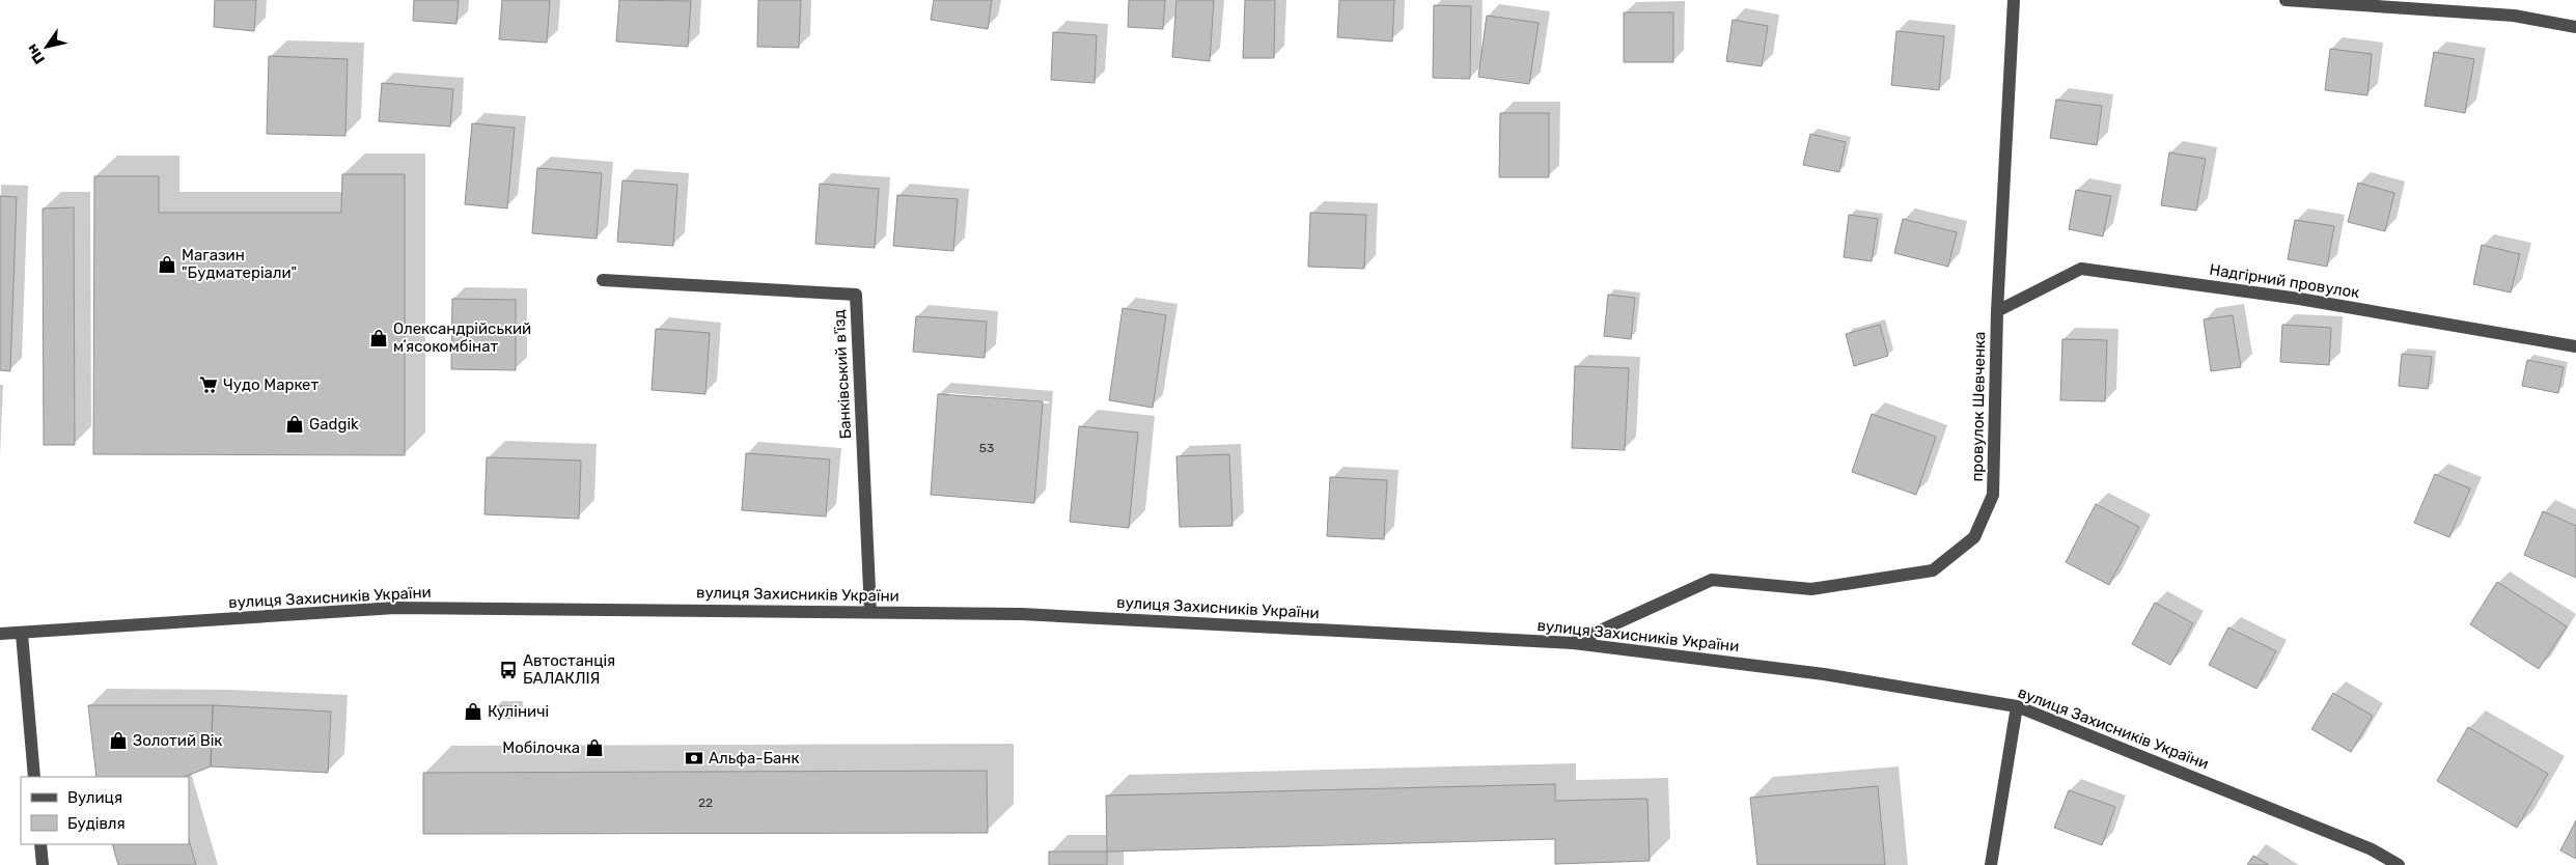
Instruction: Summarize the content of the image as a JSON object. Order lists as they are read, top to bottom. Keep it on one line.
{"streets":{"street":["Надгірний провулок","Банківський в'їзд","провулок Шевченка","вулиця Захисників України"]},"crossings":[["Надгірний провулок","провулок Шевченка"],["Банківський в'їзд","вулиця Захисників України"],["провулок Шевченка","вулиця Захисників України"]],"places":{"shop":["Магазин \"Будматеріали\"","Олександрійський мʼясокомбінат","Gadgik","Куліничі","Золотий Вік","Мобілочка"],"supermarket":["Чудо Маркет"],"bus stop":["Автостанція БАЛАКЛІЯ"],"bank":["Альфа-Банк"]},"house_numbers":["53","22"],"legend":["Вулиця","Будівля"],"north":"bottom left"}
